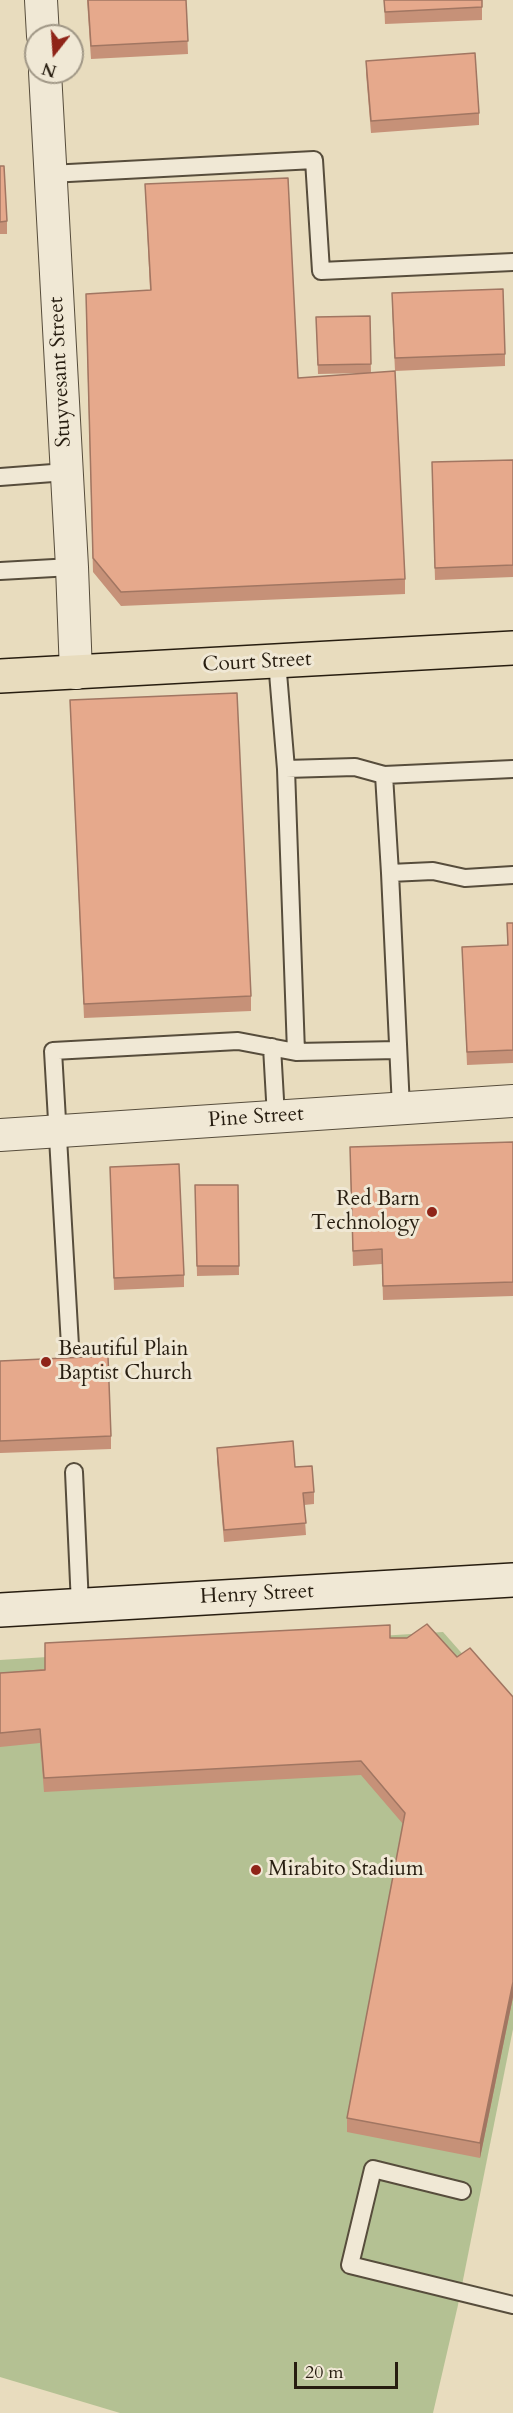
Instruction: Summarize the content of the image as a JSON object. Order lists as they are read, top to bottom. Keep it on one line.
{"streets":{"main road":["Court Street"],"street":["Stuyvesant Street","Pine Street","Henry Street"]},"crossings":[["Stuyvesant Street","Court Street"]],"places":["Red Barn Technology","Beautiful Plain Baptist Church","Mirabito Stadium"],"scale_bar":"20 m","north":"bottom"}
